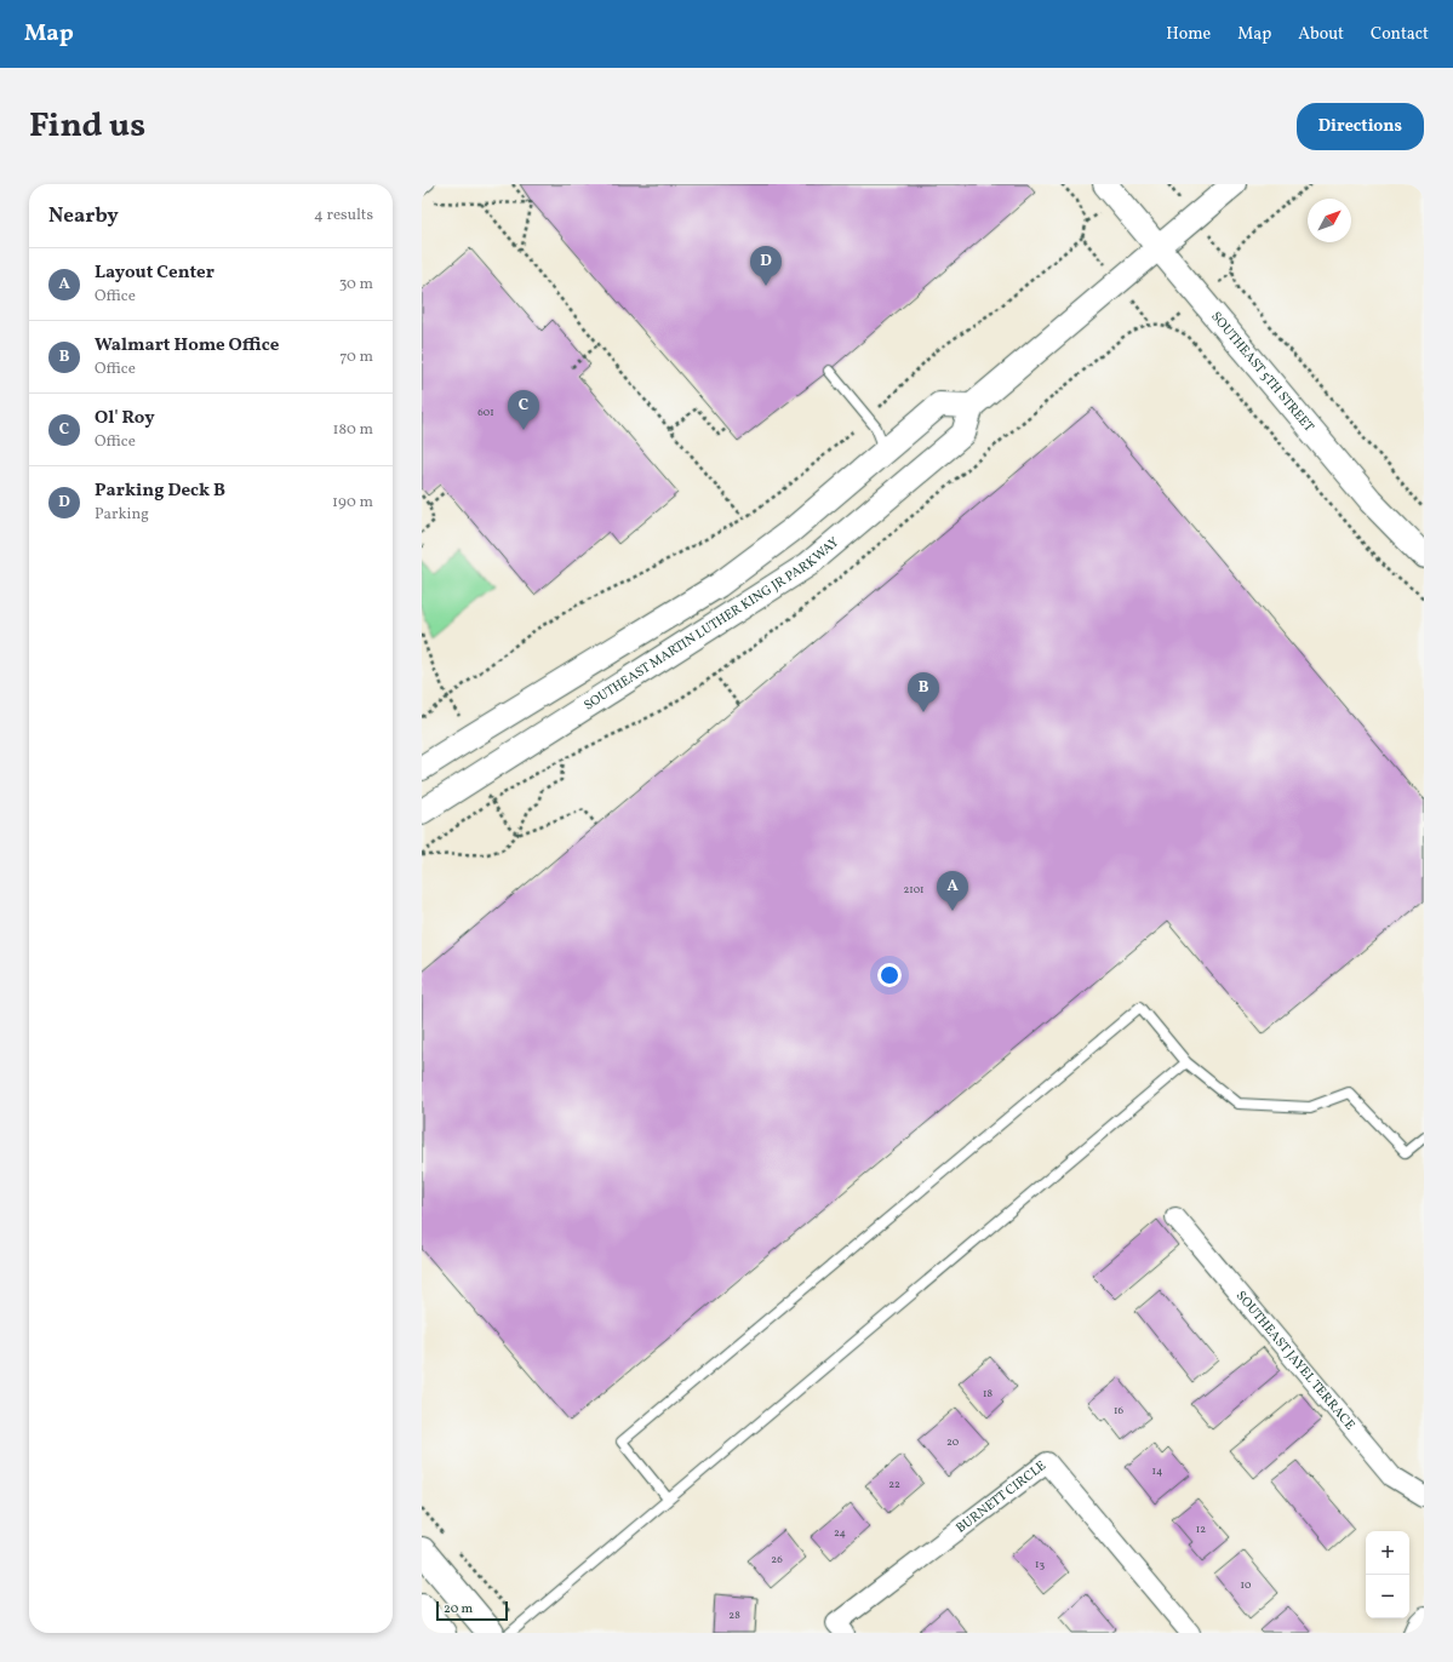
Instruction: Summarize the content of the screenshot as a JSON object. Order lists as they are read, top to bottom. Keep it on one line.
{"streets":{"street":["SOUTHEAST 5TH STREET","SOUTHEAST MARTIN LUTHER KING JR PARKWAY","SOUTHEAST JAYEL TERRACE","BURNETT CIRCLE"]},"house_numbers":["601","2101","18","16","20","14","22","12","24","26","13","10","28"],"scale_bar":"20 m","north":"top right","page":{"header":"Map","nav":["Home","Map","About","Contact"],"title":"Find us","buttons":"Directions","heading":["Nearby","4 results"],"pins":["D","C","B","A"],"list":[{"mark":"A","name":"Layout Center","note":"Office","value":"30 m"},{"mark":"B","name":"Walmart Home Office","note":"Office","value":"70 m"},{"mark":"C","name":"Ol' Roy","note":"Office","value":"180 m"},{"mark":"D","name":"Parking Deck B","note":"Parking","value":"190 m"}],"map_buttons":["+","−"],"scale":"20 m"}}
